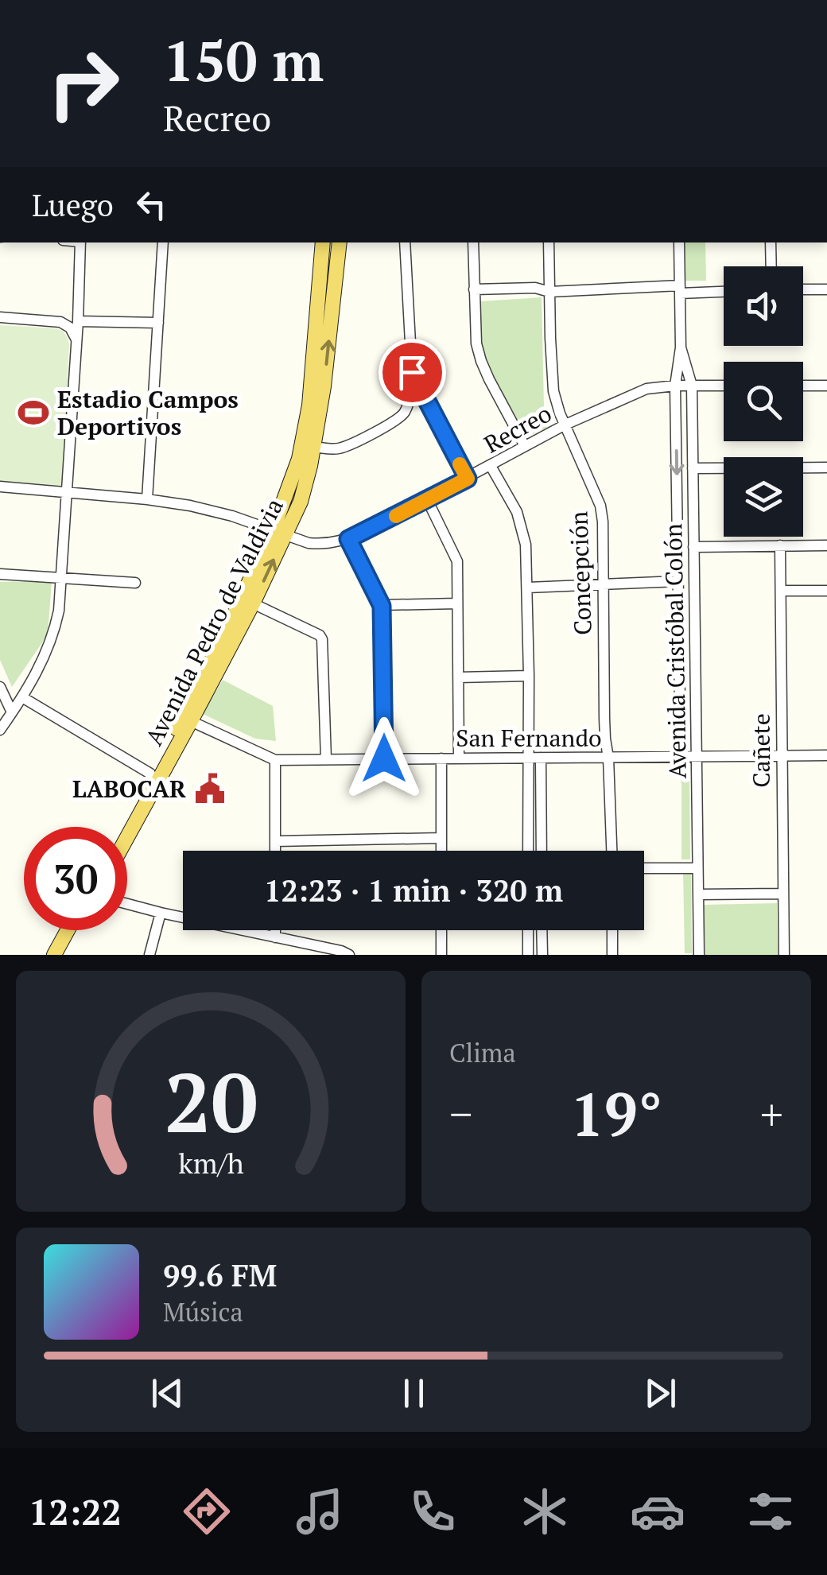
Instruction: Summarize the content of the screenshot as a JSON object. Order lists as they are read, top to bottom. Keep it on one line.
{"streets":{"main road":["Avenida Pedro de Valdivia"],"street":["Recreo","Concepción","Avenida Cristóbal Colón","San Fernando","Cañete"]},"crossings":[["Recreo","Concepción"],["Recreo","Avenida Pedro de Valdivia"],["Recreo","Avenida Cristóbal Colón"],["Concepción","San Fernando"],["Avenida Pedro de Valdivia","San Fernando"],["Avenida Cristóbal Colón","San Fernando"],["San Fernando","Cañete"]],"places":{"sports":["Estadio Campos Deportivos"],"public building":["LABOCAR"]},"page":{"turn":["150 m","Recreo"],"then":"Luego","limit":"30","trip":"12:23 · 1 min · 320 m","tile":"Clima","heat":["−","19°","+"],"song":["99.6 FM","Música"],"tabs":"12:22","gauge":["20","km/h"]}}
